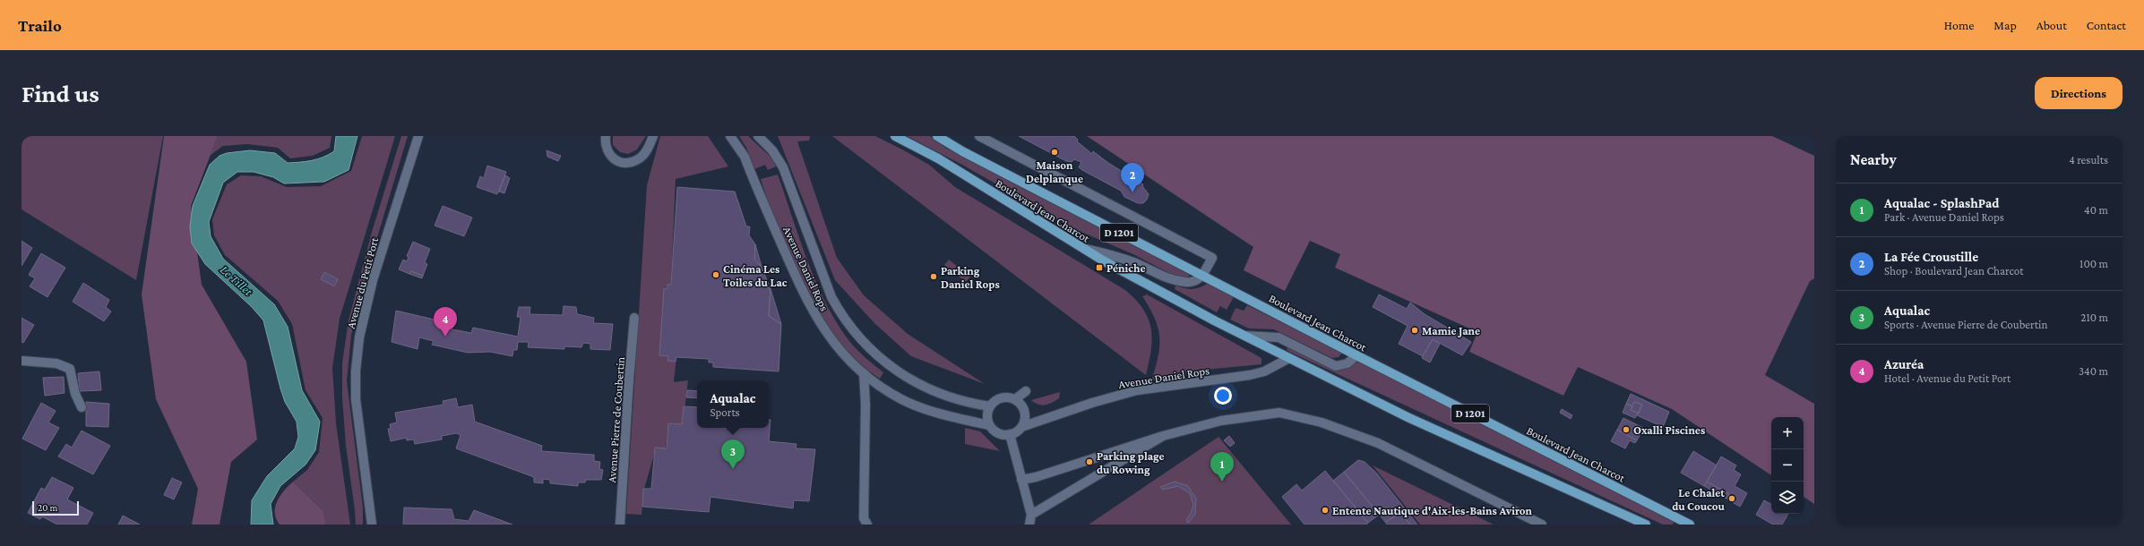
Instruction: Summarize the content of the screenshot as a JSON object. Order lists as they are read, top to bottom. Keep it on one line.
{"streets":{"main road":["Boulevard Jean Charcot","D 1201"],"street":["Avenue Daniel Rops","Avenue du Petit Port","Avenue Pierre de Coubertin"]},"crossings":[["Boulevard Jean Charcot","Avenue Daniel Rops"]],"water":["Le Tillet"],"places":{"other":["Maison Delplanque","Cinéma Les Toiles du Lac","Parking Daniel Rops","Mamie Jane","Oxalli Piscines","Parking plage du Rowing","Le Chalet du Coucou","Entente Nautique d'Aix-les-Bains Aviron"],"transit":["Péniche"]},"scale_bar":"20 m","page":{"header":"Trailo","nav":["Home","Map","About","Contact"],"buttons":"Directions","title":"Find us","heading":["Nearby","4 results"],"pins":["2","4","3","1"],"list":[{"mark":"1","name":"Aqualac - SplashPad","note":"Park · Avenue Daniel Rops","value":"40 m"},{"mark":"2","name":"La Fée Croustille","note":"Shop · Boulevard Jean Charcot","value":"100 m"},{"mark":"3","name":"Aqualac","note":"Sports · Avenue Pierre de Coubertin","value":"210 m"},{"mark":"4","name":"Azuréa","note":"Hotel · Avenue du Petit Port","value":"340 m"}],"popup":["Aqualac","Sports"],"map_buttons":["+","−"],"scale":"20 m"}}
